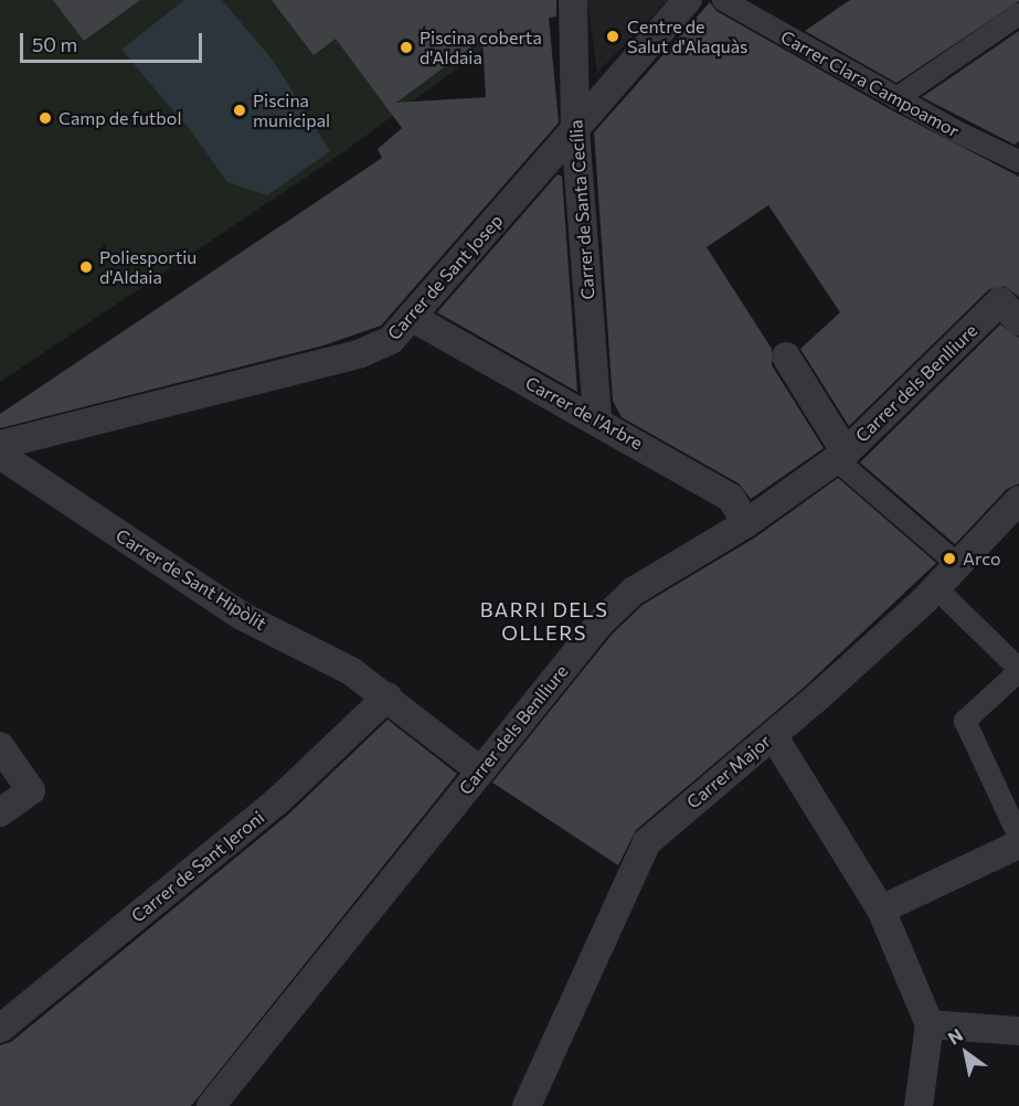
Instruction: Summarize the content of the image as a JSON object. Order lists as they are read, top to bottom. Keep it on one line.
{"streets":{"street":["Carrer Clara Campoamor","Carrer de Santa Cecília","Carrer de Sant Josep","Carrer dels Benlliure","Carrer de l'Arbre","Carrer de Sant Hipòlit","Carrer Major","Carrer de Sant Jeroni"]},"crossings":[["Carrer de Santa Cecília","Carrer de Sant Josep"],["Carrer de Santa Cecília","Carrer de l'Arbre"],["Carrer de Sant Josep","Carrer de l'Arbre"],["Carrer dels Benlliure","Carrer de l'Arbre"],["Carrer dels Benlliure","Carrer de Sant Hipòlit"],["Carrer de Sant Hipòlit","Carrer de Sant Jeroni"]],"districts":["BARRI DELS OLLERS"],"places":["Centre de Salut d'Alaquàs","Piscina coberta d'Aldaia","Piscina municipal","Camp de futbol","Poliesportiu d'Aldaia","Arco"],"scale_bar":"50 m","north":"top left"}
